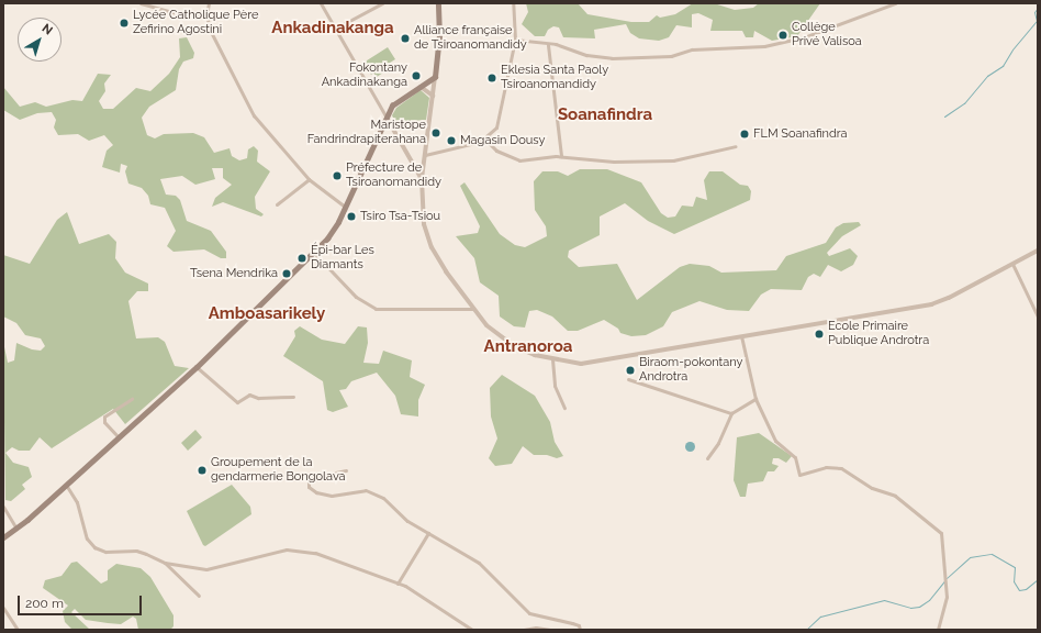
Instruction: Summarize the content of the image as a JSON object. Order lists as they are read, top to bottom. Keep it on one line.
{"districts":["Ankadinakanga","Soanafindra","Amboasarikely","Antranoroa"],"places":["Lycée Catholique Père Zefirino Agostini","Collège Privé Valisoa","Alliance française de Tsiroanomandidy","Fokontany Ankadinakanga","Eklesia Santa Paoly Tsiroanomandidy","Maristope Fandrindrapiterahana","FLM Soanafindra","Magasin Dousy","Préfecture de Tsiroanomandidy","Tsiro Tsa-Tsiou","Épi-bar Les Diamants","Tsena Mendrika","Ecole Primaire Publique Androtra","Biraom-pokontany Androtra","Groupement de la gendarmerie Bongolava"],"scale_bar":"200 m","north":"top right"}
